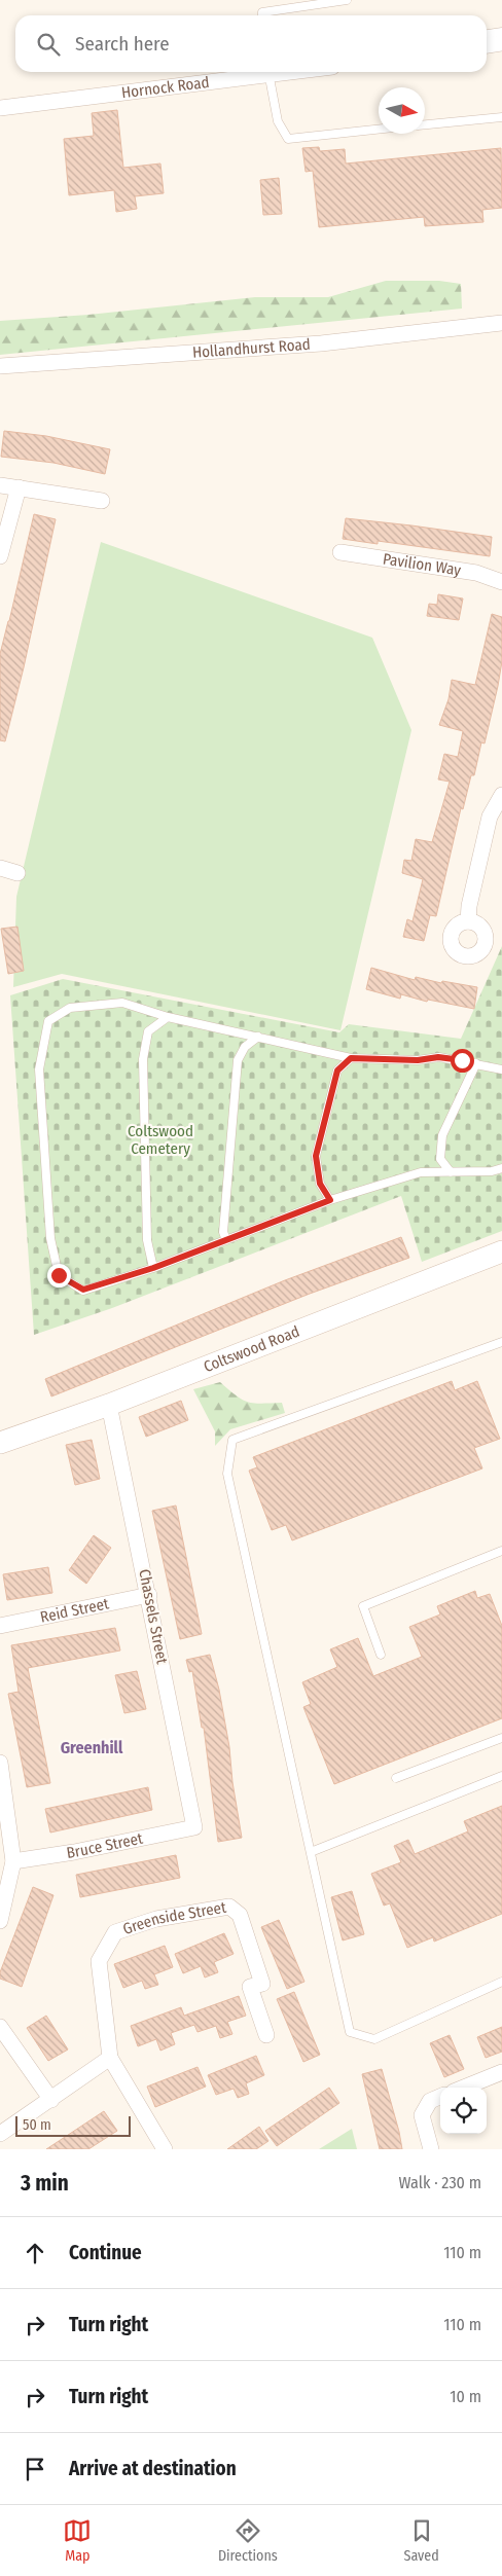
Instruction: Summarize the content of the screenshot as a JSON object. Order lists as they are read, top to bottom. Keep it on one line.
{"streets":{"main road":["Coltswood Road"],"street":["Hornock Road","Hollandhurst Road","Pavilion Way","Reid Street","Chassels Street","Bruce Street","Greenside Street"]},"crossings":[["Coltswood Road","Chassels Street"],["Reid Street","Chassels Street"],["Chassels Street","Bruce Street"]],"districts":["Greenhill"],"parks":["Coltswood Cemetery"],"scale_bar":"50 m","north":"right","page":{"search":"Search here","scale":"50 m","heading":["3 min","Walk · 230 m"],"list":[["Continue","110 m"],["Turn right","110 m"],["Turn right","10 m"],"Arrive at destination"],"nav":["Map","Directions","Saved"]}}
